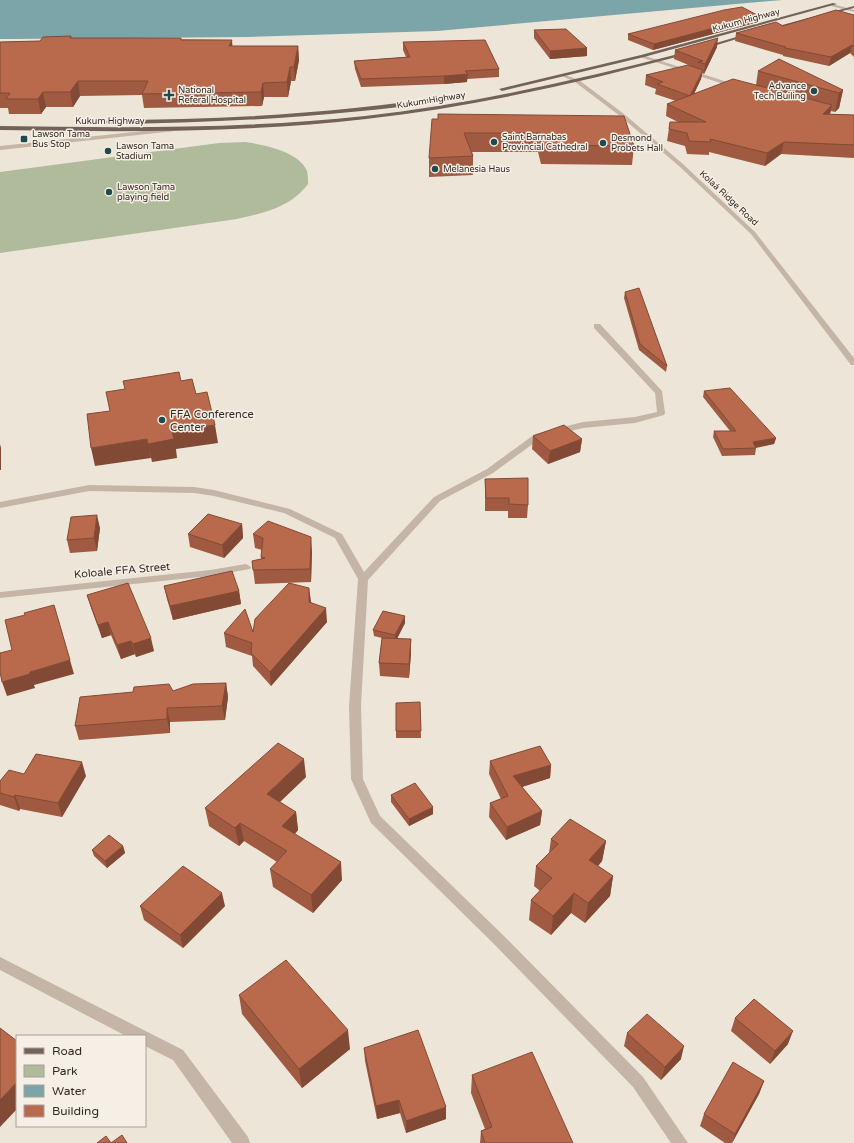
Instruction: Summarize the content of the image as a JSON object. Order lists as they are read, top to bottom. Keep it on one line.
{"streets":{"main road":["Kukum Highway"],"street":["Kolaá Ridge Road","Koloale FFA Street"]},"crossings":[["Kukum Highway","Kolaá Ridge Road"]],"places":{"other":["Advance Tech Builing","Saint Barnabas Provincial Cathedral","Desmond Probets Hall","Lawson Tama Stadium","Melanesia Haus","Lawson Tama playing field","FFA Conference Center"],"health":["National Referal Hospital"],"transit":["Lawson Tama Bus Stop"]},"legend":["Road","Park","Water","Building"]}
